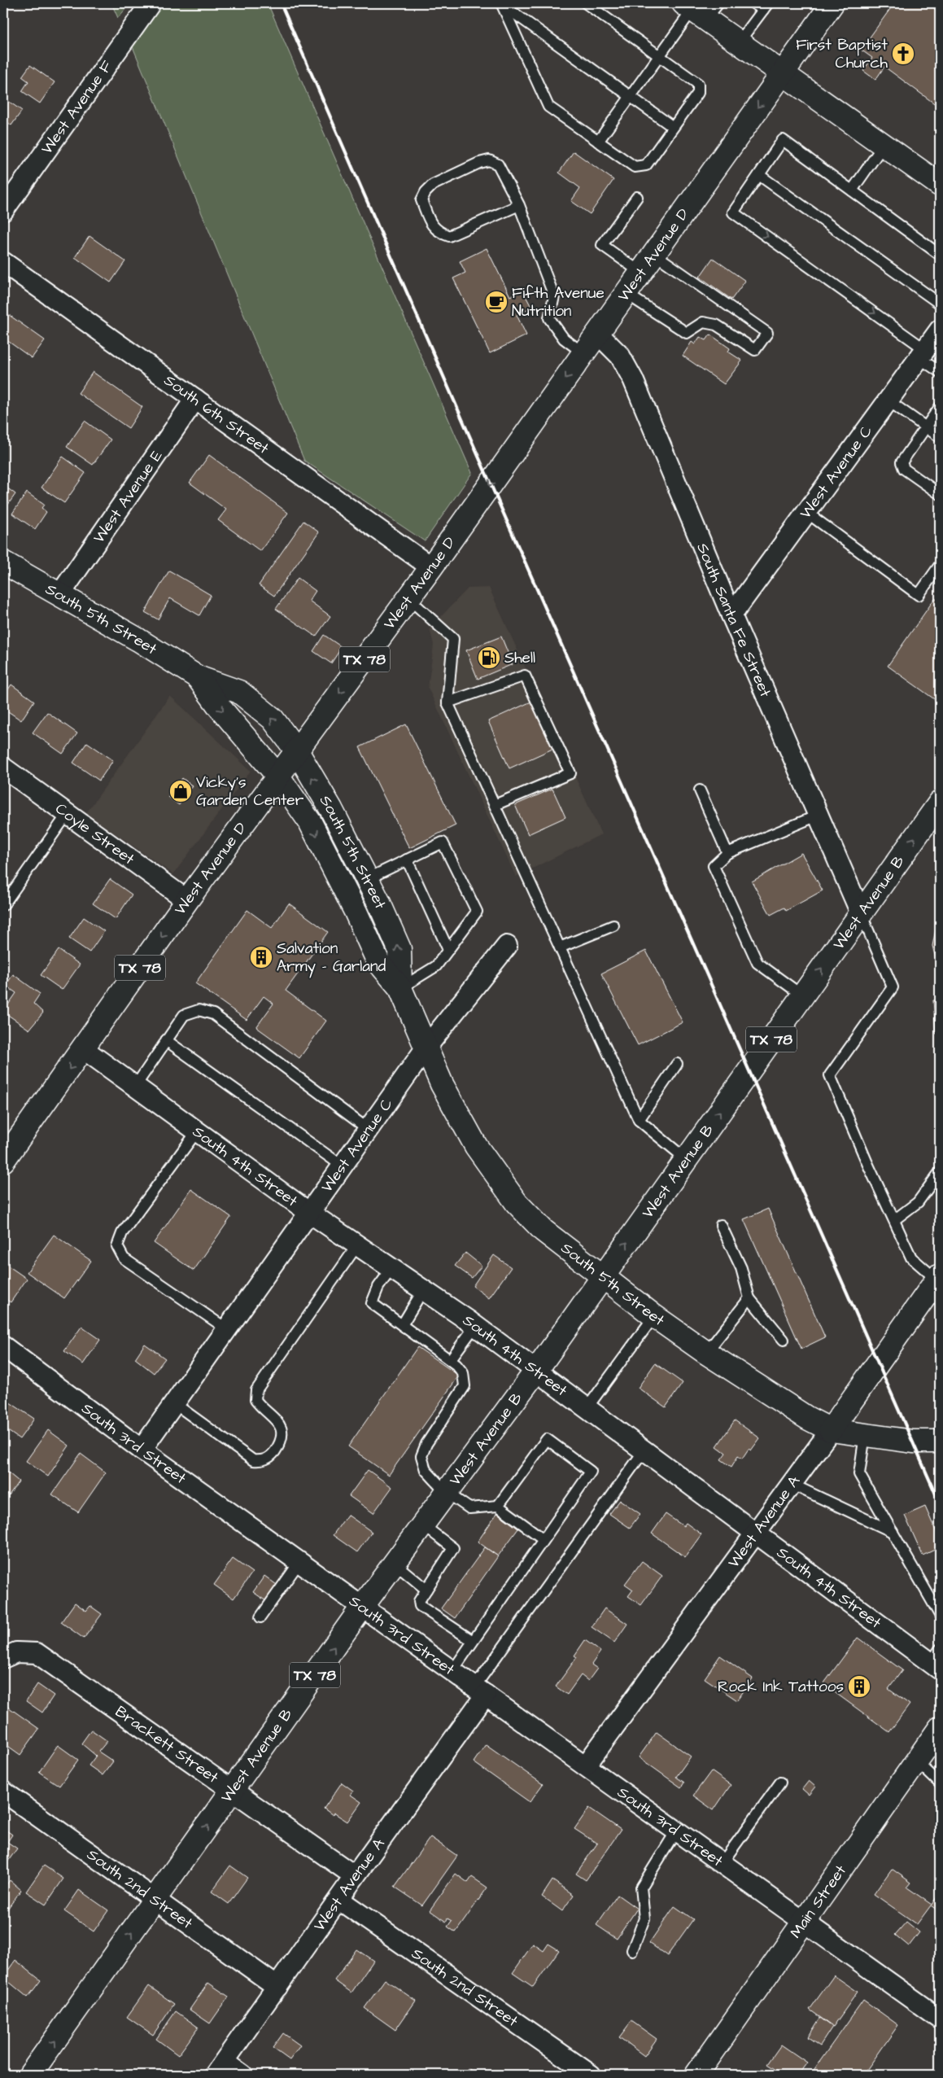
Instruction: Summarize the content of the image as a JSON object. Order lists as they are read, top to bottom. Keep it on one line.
{"streets":{"main road":["West Avenue D","South 5th Street","TX 78","West Avenue B","West Avenue A","Main Street"],"street":["West Avenue F","South 6th Street","West Avenue C","West Avenue E","South Santa Fe Street","Coyle Street","South 4th Street","South 3rd Street","Brackett Street","South 2nd Street"]},"crossings":[["West Avenue D","South 6th Street"],["West Avenue D","South 5th Street"],["West Avenue D","South Santa Fe Street"],["West Avenue D","Coyle Street"],["West Avenue D","South 4th Street"],["South 6th Street","West Avenue E"],["West Avenue C","South 5th Street"],["West Avenue C","South Santa Fe Street"],["West Avenue C","South 4th Street"],["West Avenue C","South 3rd Street"],["West Avenue E","South 5th Street"],["South 5th Street","West Avenue B"],["South 5th Street","West Avenue A"],["South Santa Fe Street","West Avenue B"],["West Avenue B","South 4th Street"],["West Avenue B","South 3rd Street"],["West Avenue B","Brackett Street"],["West Avenue B","South 2nd Street"],["South 4th Street","West Avenue A"],["South 3rd Street","West Avenue A"],["South 3rd Street","Main Street"],["West Avenue A","Brackett Street"],["West Avenue A","South 2nd Street"]],"one_way":["West Avenue D","West Avenue B"],"places":{"church":["First Baptist Church"],"cafe":["Fifth Avenue Nutrition"],"fuel station":["Shell"],"shop":["Vicky's Garden Center"],"building":["Salvation Army - Garland","Rock Ink Tattoos"]}}
